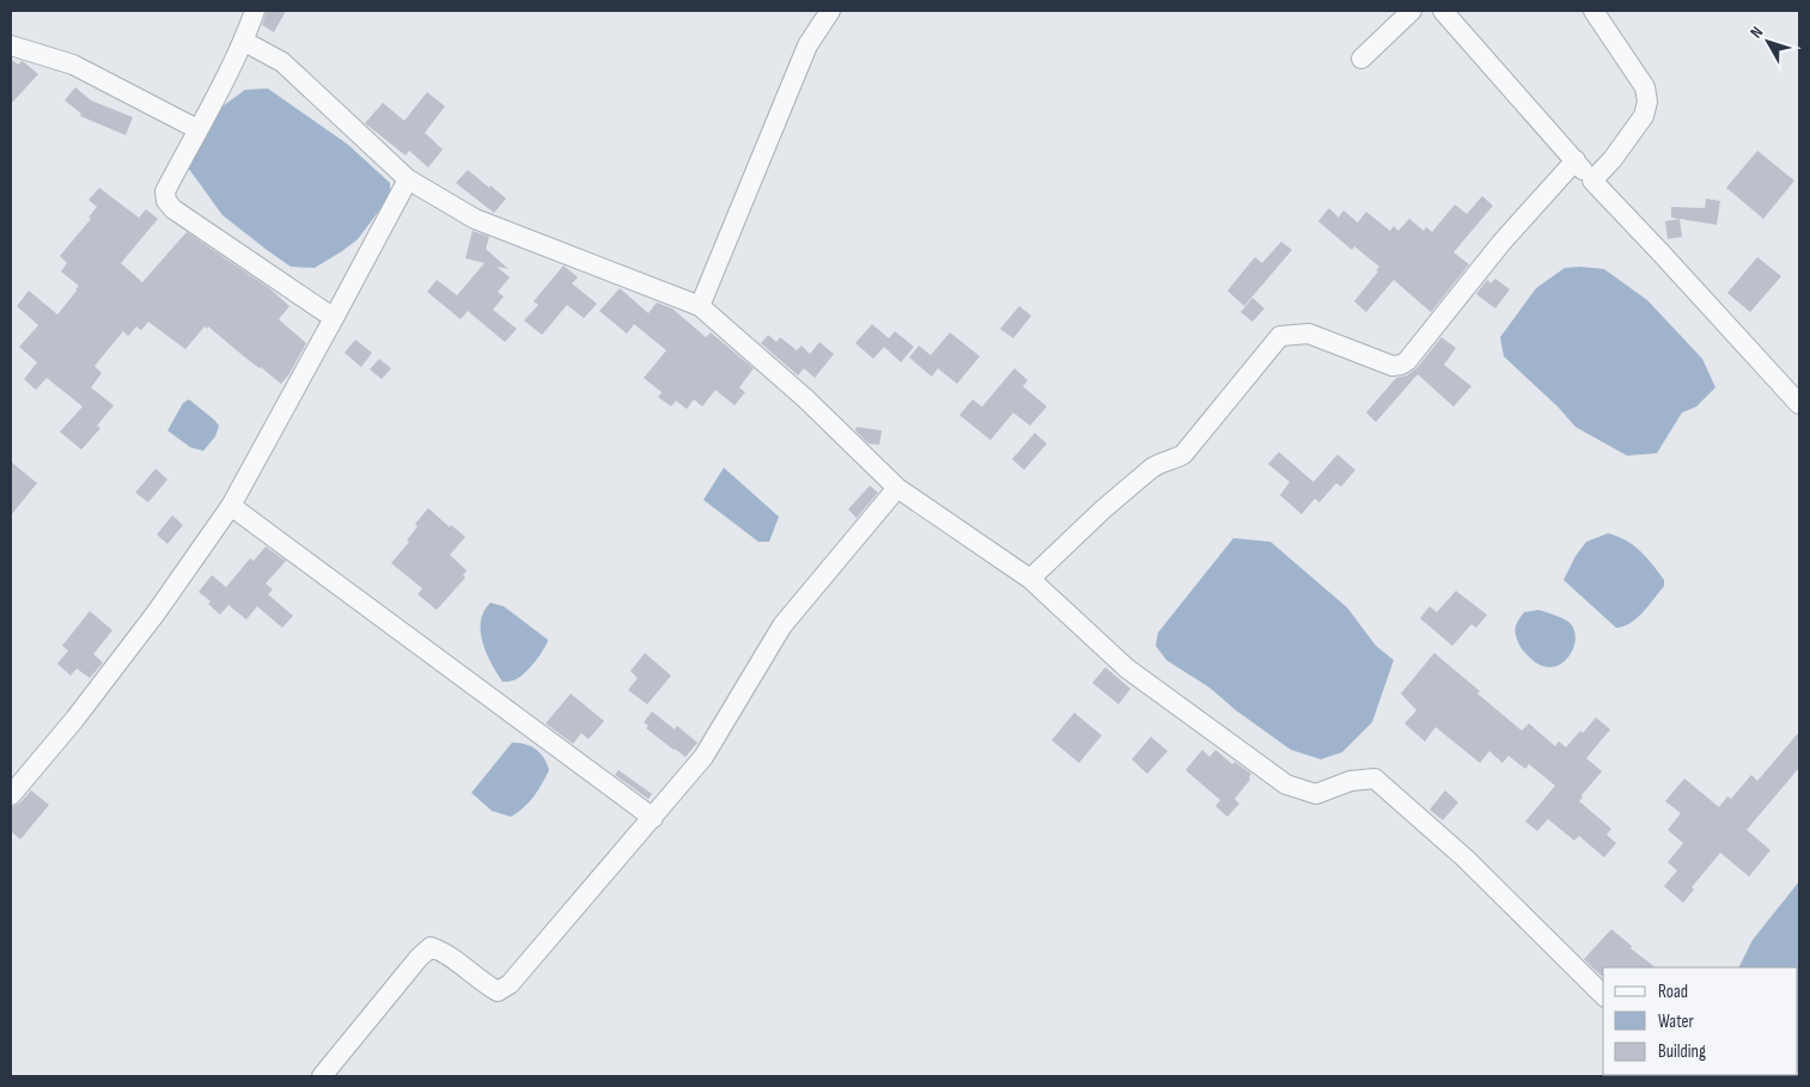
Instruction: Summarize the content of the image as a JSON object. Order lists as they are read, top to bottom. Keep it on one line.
{"legend":["Road","Water","Building"],"north":"top left"}
